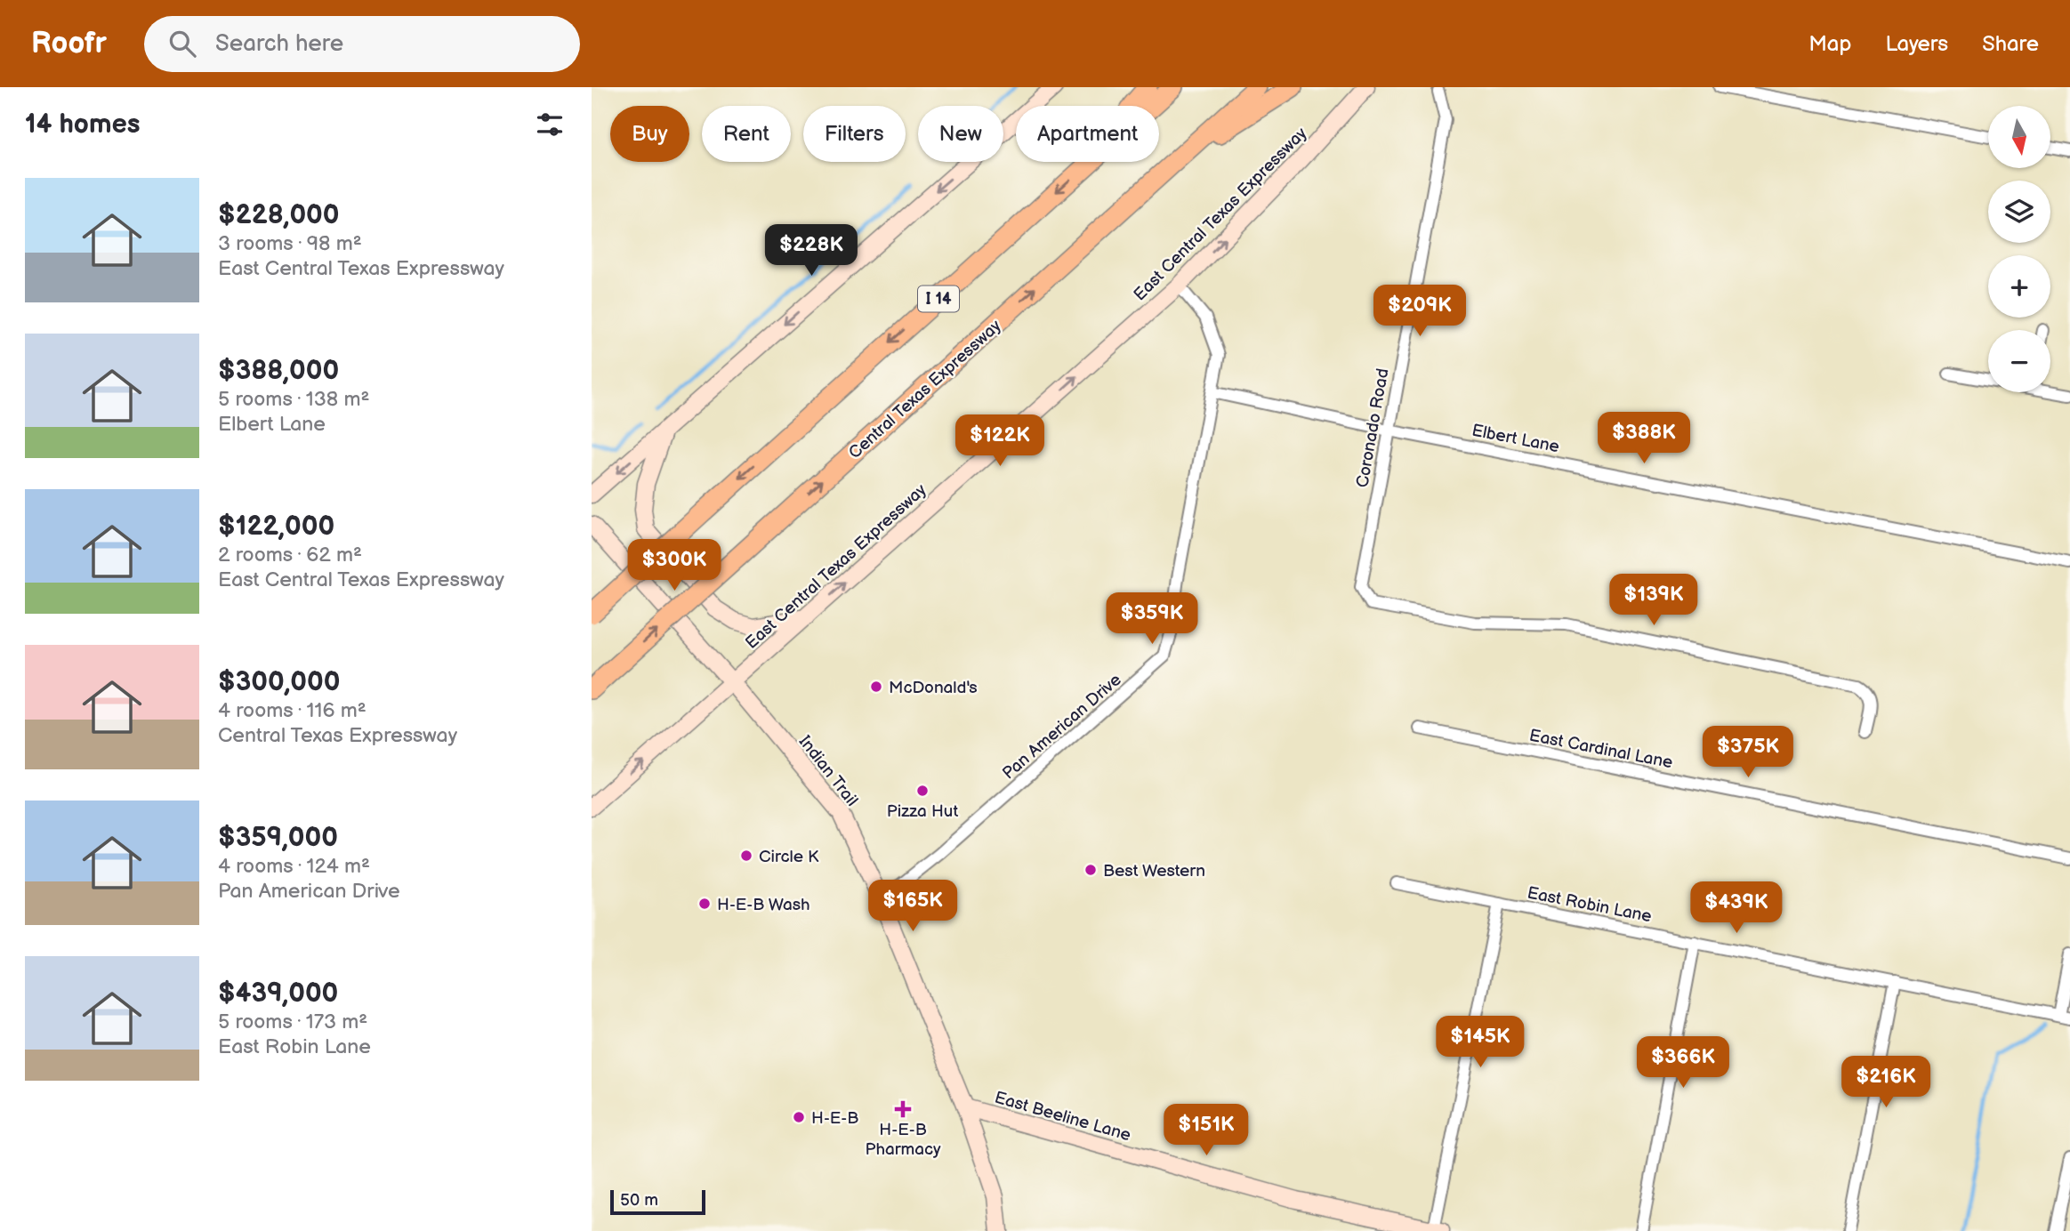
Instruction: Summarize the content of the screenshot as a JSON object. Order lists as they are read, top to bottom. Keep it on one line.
{"streets":{"highway":["I 14","Central Texas Expressway"],"main road":["East Central Texas Expressway","Indian Trail","East Beeline Lane"],"street":["Coronado Road","Elbert Lane","Pan American Drive","East Cardinal Lane","East Robin Lane"]},"crossings":[["East Central Texas Expressway","Pan American Drive"],["East Central Texas Expressway","Indian Trail"],["Coronado Road","Elbert Lane"],["Elbert Lane","Pan American Drive"],["Pan American Drive","Indian Trail"],["Indian Trail","East Beeline Lane"]],"one_way":["East Central Texas Expressway"],"places":{"other":["McDonald's","Pizza Hut","Circle K","Best Western","H-E-B Wash","H-E-B"],"health":["H-E-B Pharmacy"]},"scale_bar":"50 m","north":"bottom","page":{"header":"Roofr","search":"Search here","nav":["Map","Layers","Share"],"heading":"14 homes","map_buttons":["+","−"],"chip":["Buy","Rent","Filters","New","Apartment"],"list":[{"name":"$228,000","note":"3 rooms · 98 m² · East Central Texas Expressway"},{"name":"$388,000","note":"5 rooms · 138 m² · Elbert Lane"},{"name":"$122,000","note":"2 rooms · 62 m² · East Central Texas Expressway"},{"name":"$300,000","note":"4 rooms · 116 m² · Central Texas Expressway"},{"name":"$359,000","note":"4 rooms · 124 m² · Pan American Drive"},{"name":"$439,000","note":"5 rooms · 173 m² · East Robin Lane"}],"price":["$228K","$209K","$388K","$122K","$300K","$139K","$359K","$375K","$165K","$439K","$145K","$366K","$216K","$151K"],"scale":"50 m"}}
